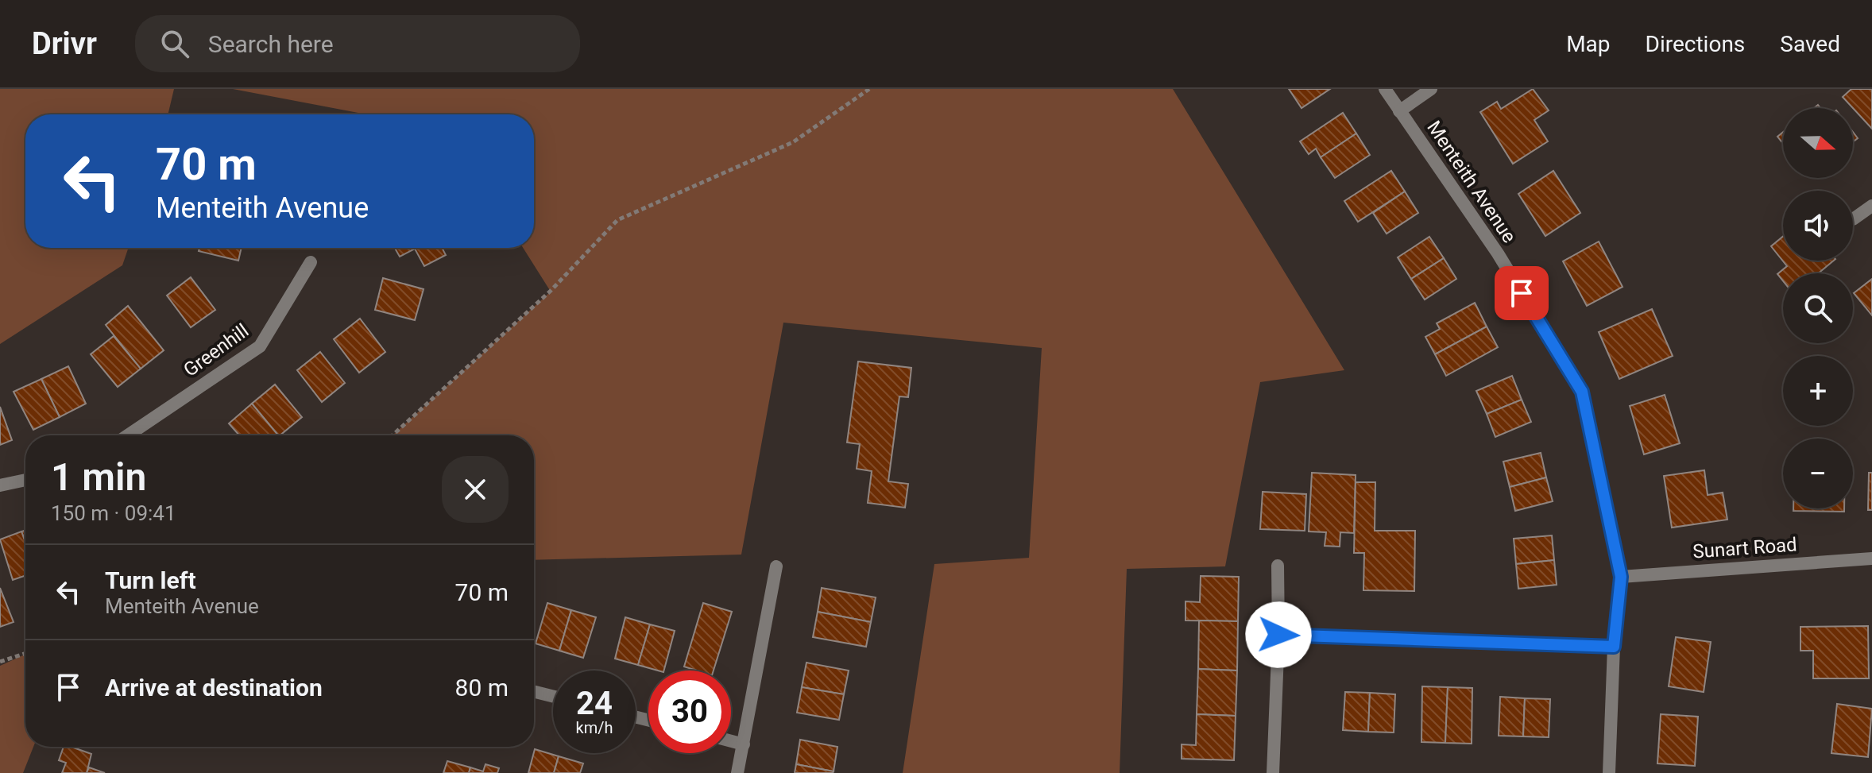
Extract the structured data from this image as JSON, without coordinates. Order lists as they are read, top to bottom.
{
  "streets": {
    "street": ["Menteith Avenue", "Greenhill", "Sunart Road"]
  },
  "crossings": [
    ["Menteith Avenue", "Sunart Road"]
  ],
  "north": "right",
  "page": {
    "header": "Drivr",
    "search": "Search here",
    "nav": ["Map", "Directions", "Saved"],
    "map_buttons": ["+", "−"],
    "turn": ["70 m", "Menteith Avenue"],
    "heading": ["1 min", "150 m · 09:41"],
    "list": [
      {
        "name": "Turn left",
        "note": "Menteith Avenue",
        "value": "70 m"
      },
      {
        "name": "Arrive at destination",
        "value": "80 m"
      }
    ],
    "speed": "24 km/h",
    "limit": "30"
  }
}
